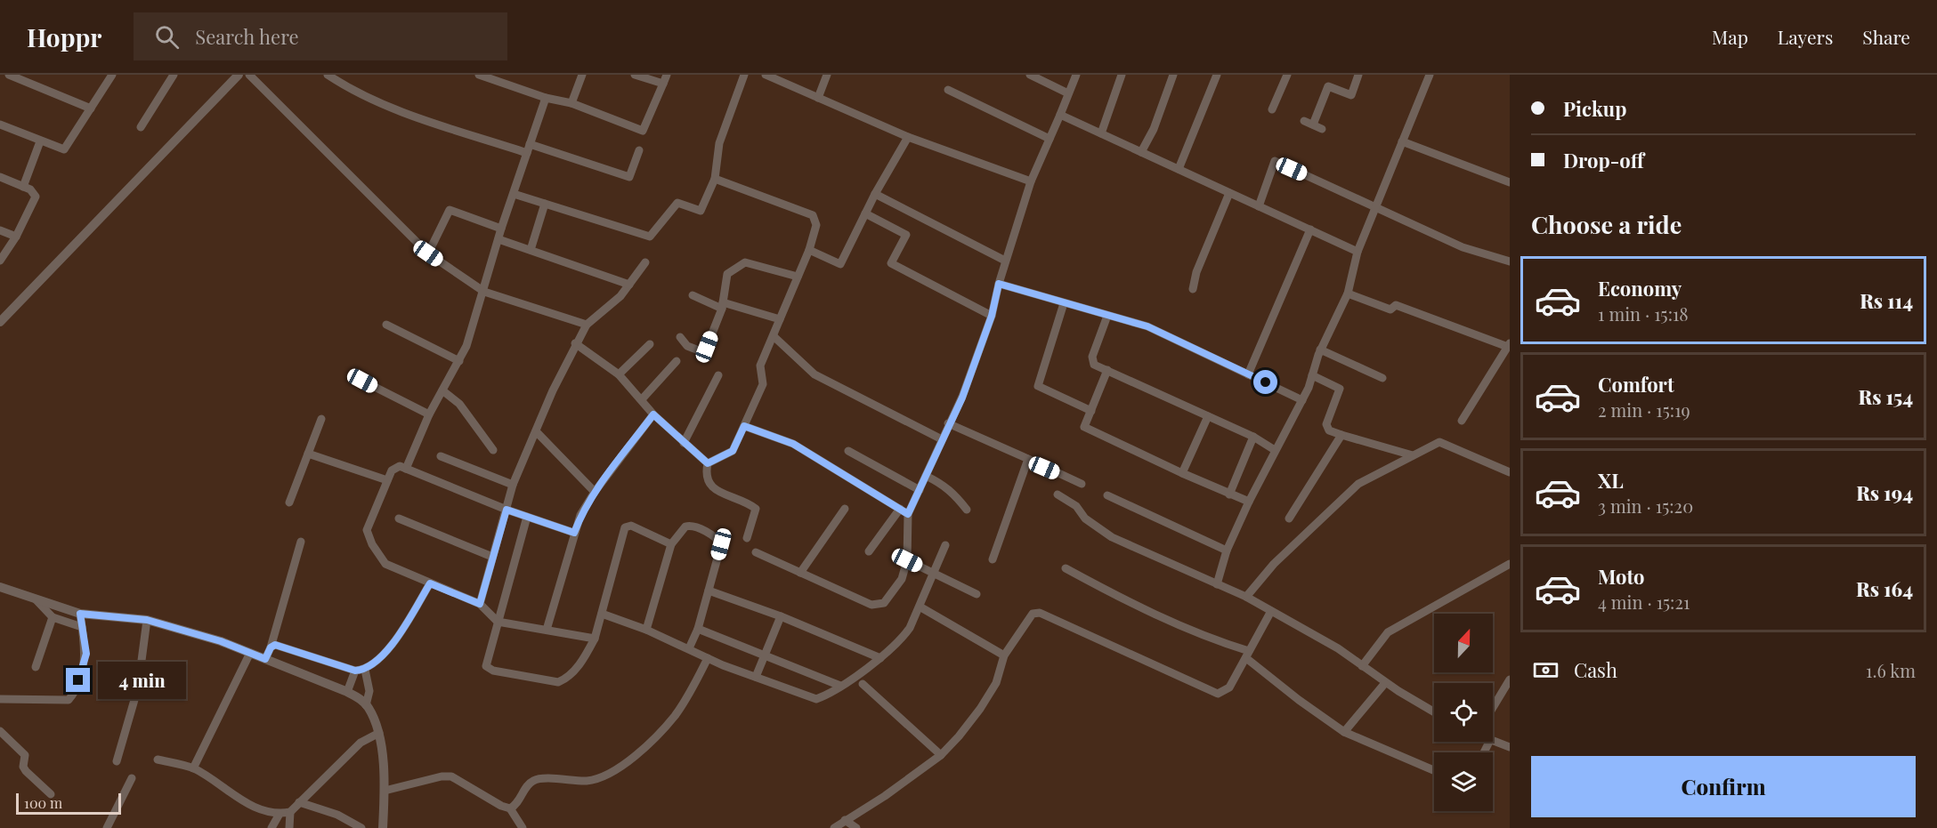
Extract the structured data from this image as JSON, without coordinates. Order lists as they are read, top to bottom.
{
  "scale_bar": "100 m",
  "north": "top",
  "page": {
    "header": "Hoppr",
    "search": "Search here",
    "nav": ["Map", "Layers", "Share"],
    "banner": ["Pickup", "Drop-off"],
    "heading": "Choose a ride",
    "list": [
      {
        "name": "Economy",
        "note": "1 min · 15:18",
        "value": "Rs 114"
      },
      {
        "name": "Comfort",
        "note": "2 min · 15:19",
        "value": "Rs 154"
      },
      {
        "name": "XL",
        "note": "3 min · 15:20",
        "value": "Rs 194"
      },
      {
        "name": "Moto",
        "note": "4 min · 15:21",
        "value": "Rs 164"
      }
    ],
    "pay": ["Cash", "1.6 km"],
    "bubble": "4 min",
    "buttons": "Confirm",
    "scale": "100 m"
  }
}
